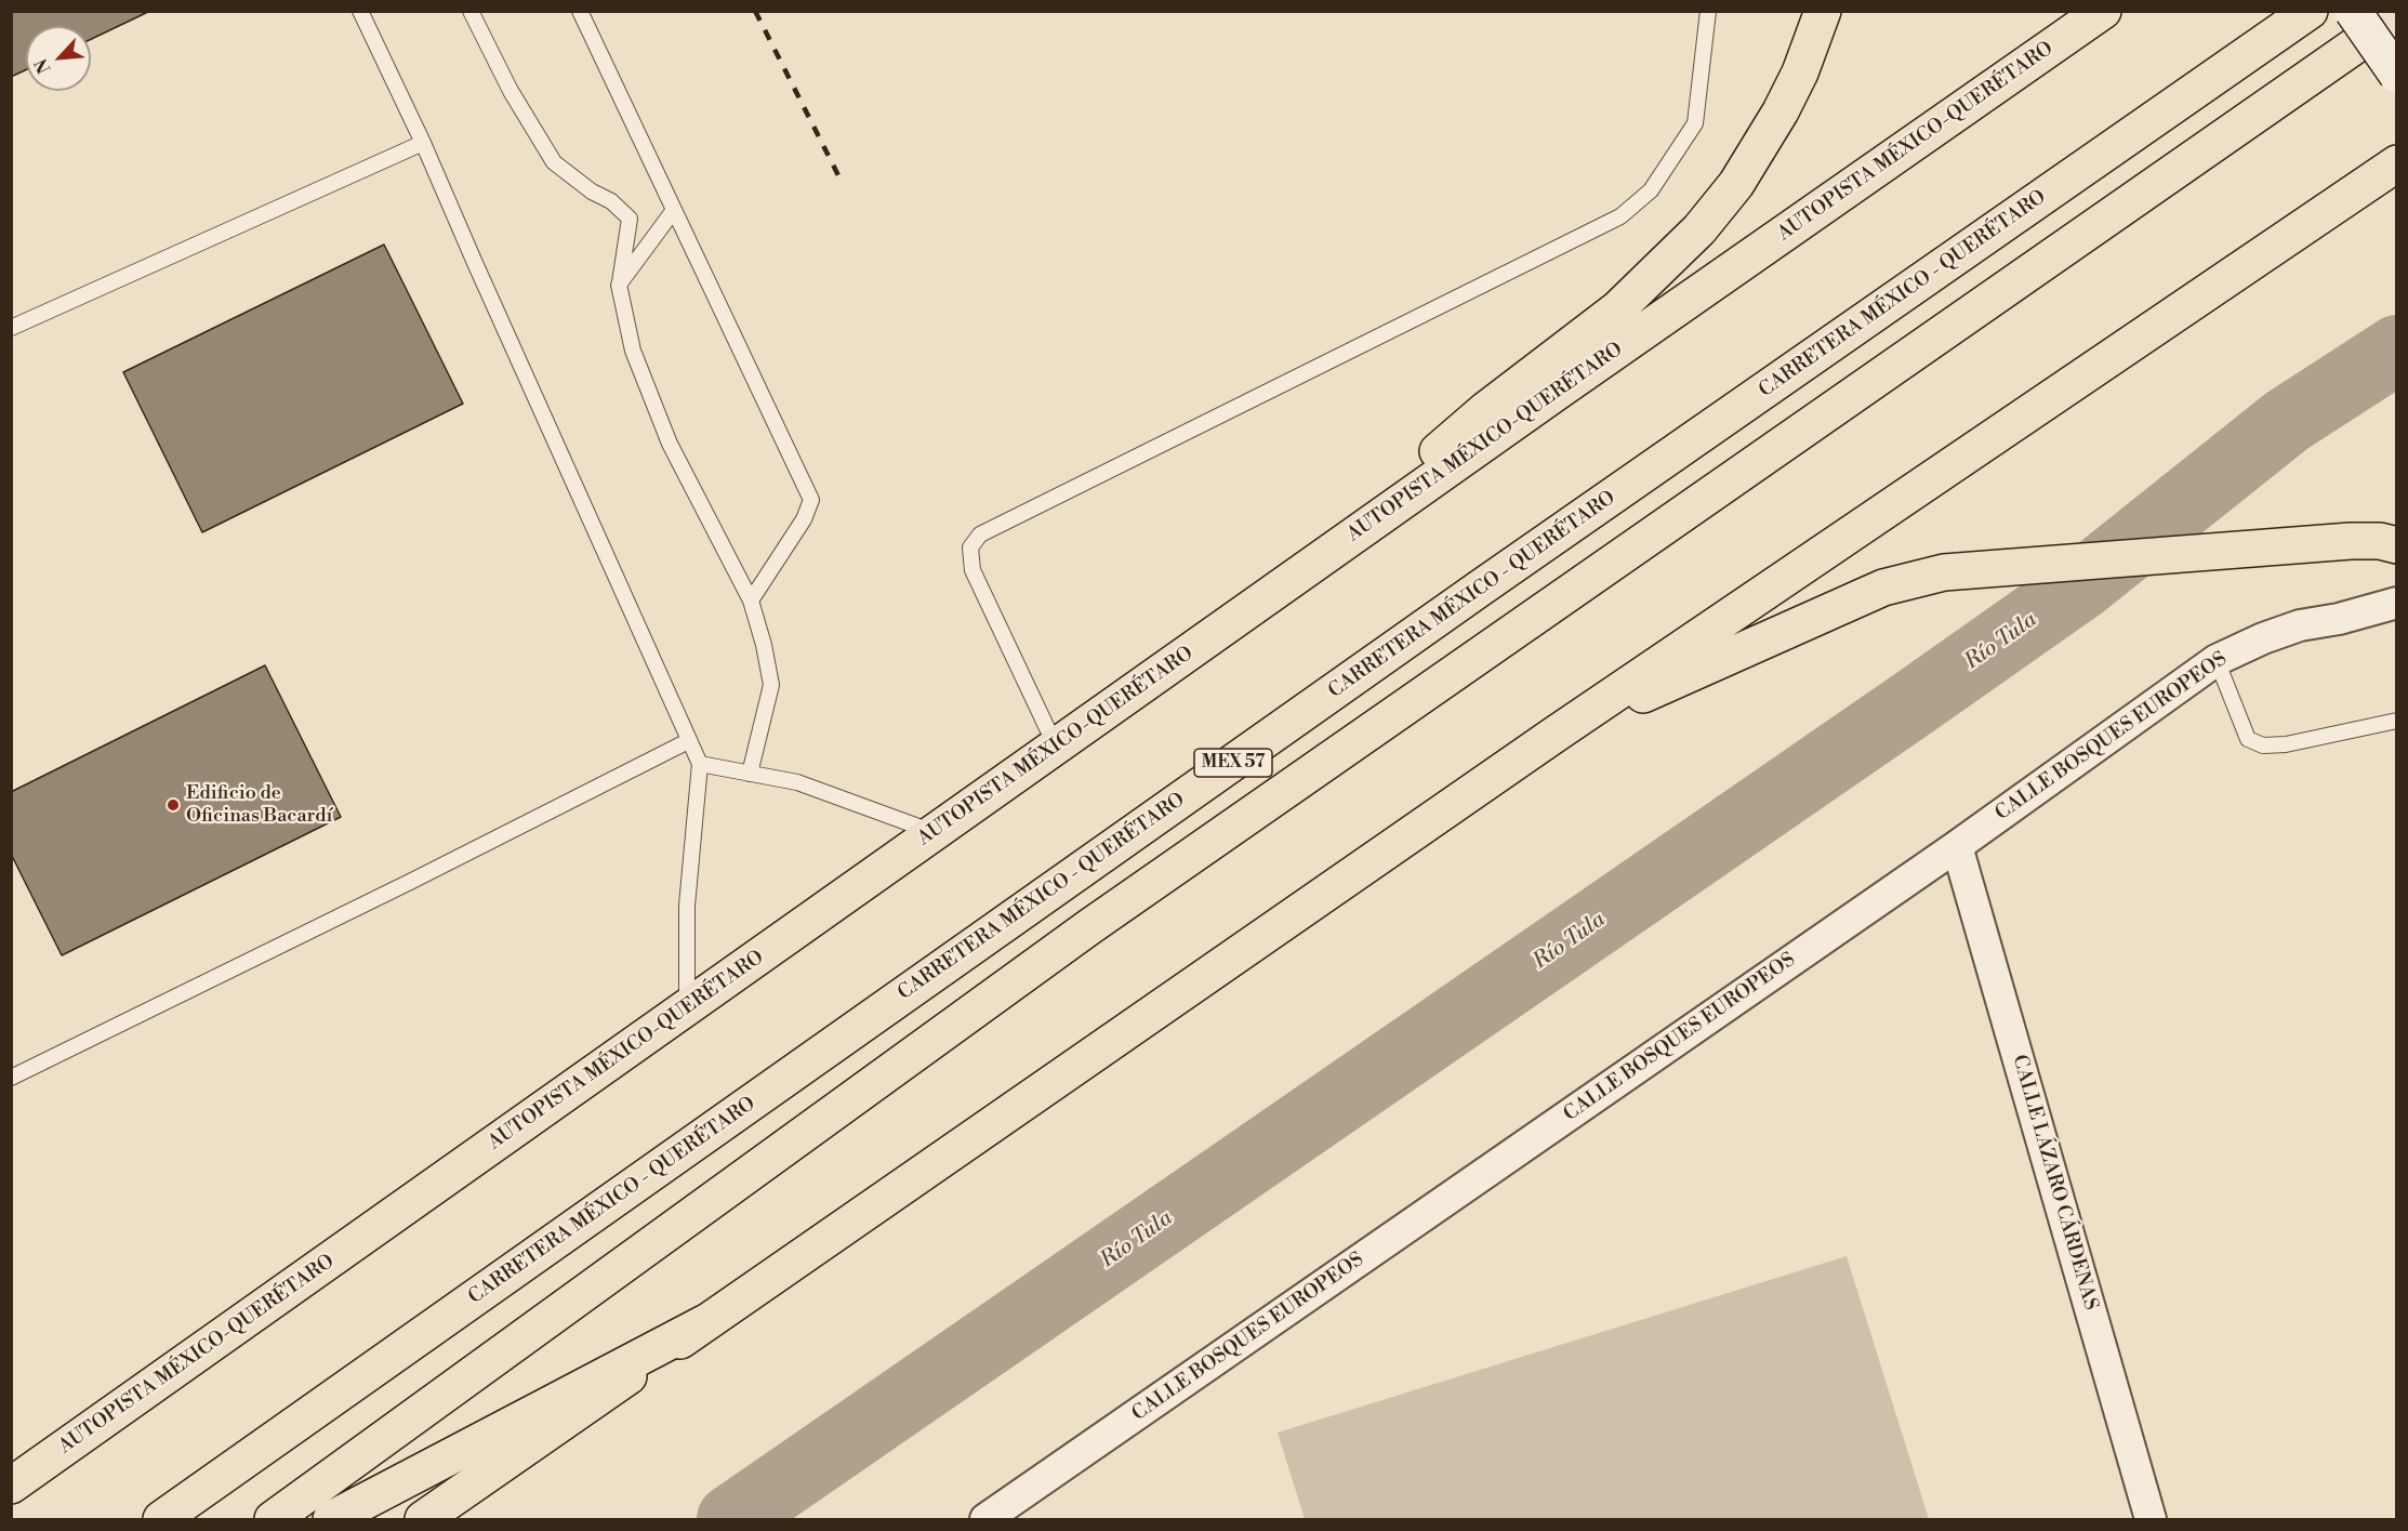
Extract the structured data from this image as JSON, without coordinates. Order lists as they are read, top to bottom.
{
  "streets": {
    "main road": ["AUTOPISTA MÉXICO-QUERÉTARO", "CARRETERA MÉXICO - QUERÉTARO", "MEX 57"],
    "street": ["CALLE BOSQUES EUROPEOS", "CALLE LÁZARO CÁRDENAS"]
  },
  "crossings": [
    ["CALLE BOSQUES EUROPEOS", "CALLE LÁZARO CÁRDENAS"]
  ],
  "water": ["Río Tula"],
  "places": ["Edificio de Oficinas Bacardí"],
  "north": "bottom left"
}
